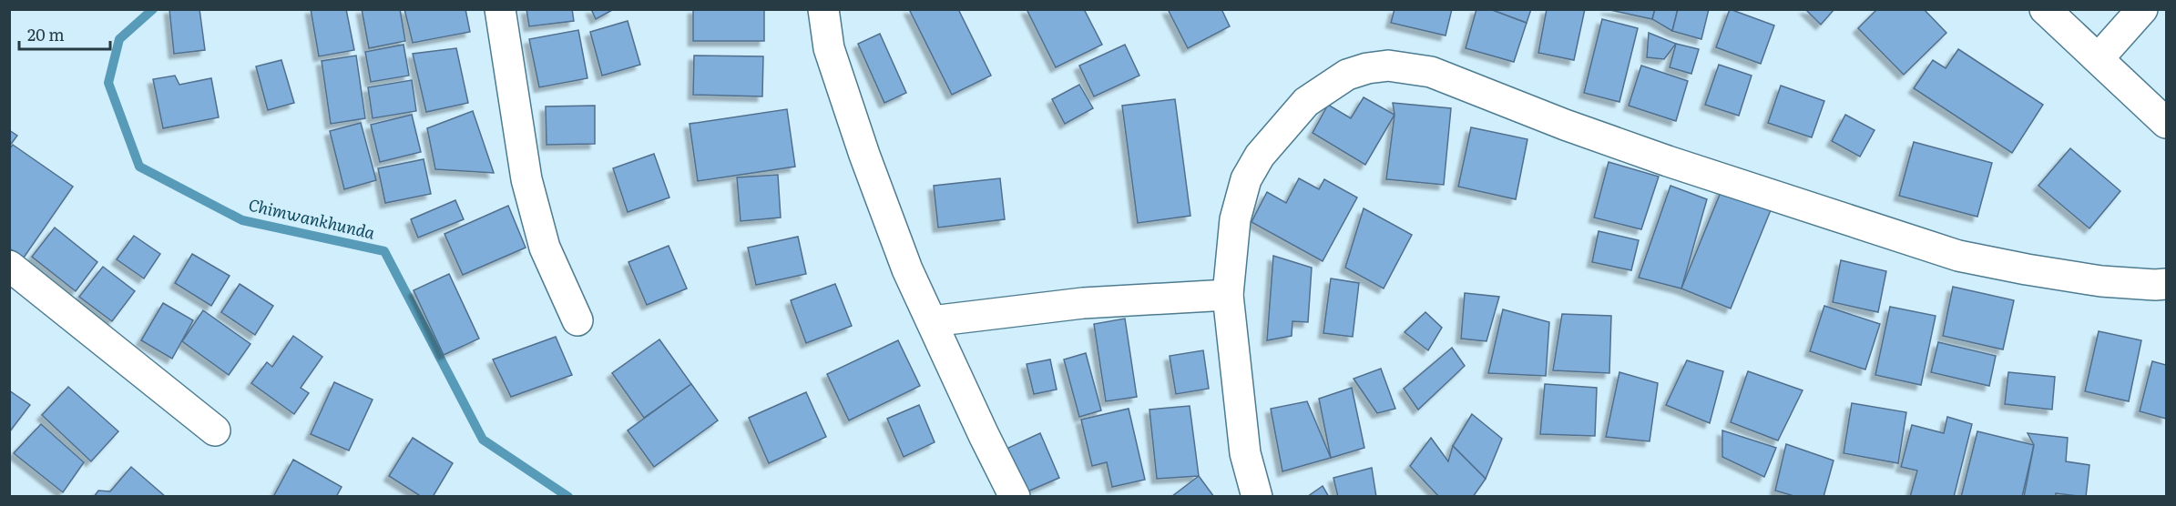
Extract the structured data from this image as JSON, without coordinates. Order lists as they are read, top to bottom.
{
  "water": ["Chimwankhunda"],
  "scale_bar": "20 m"
}
